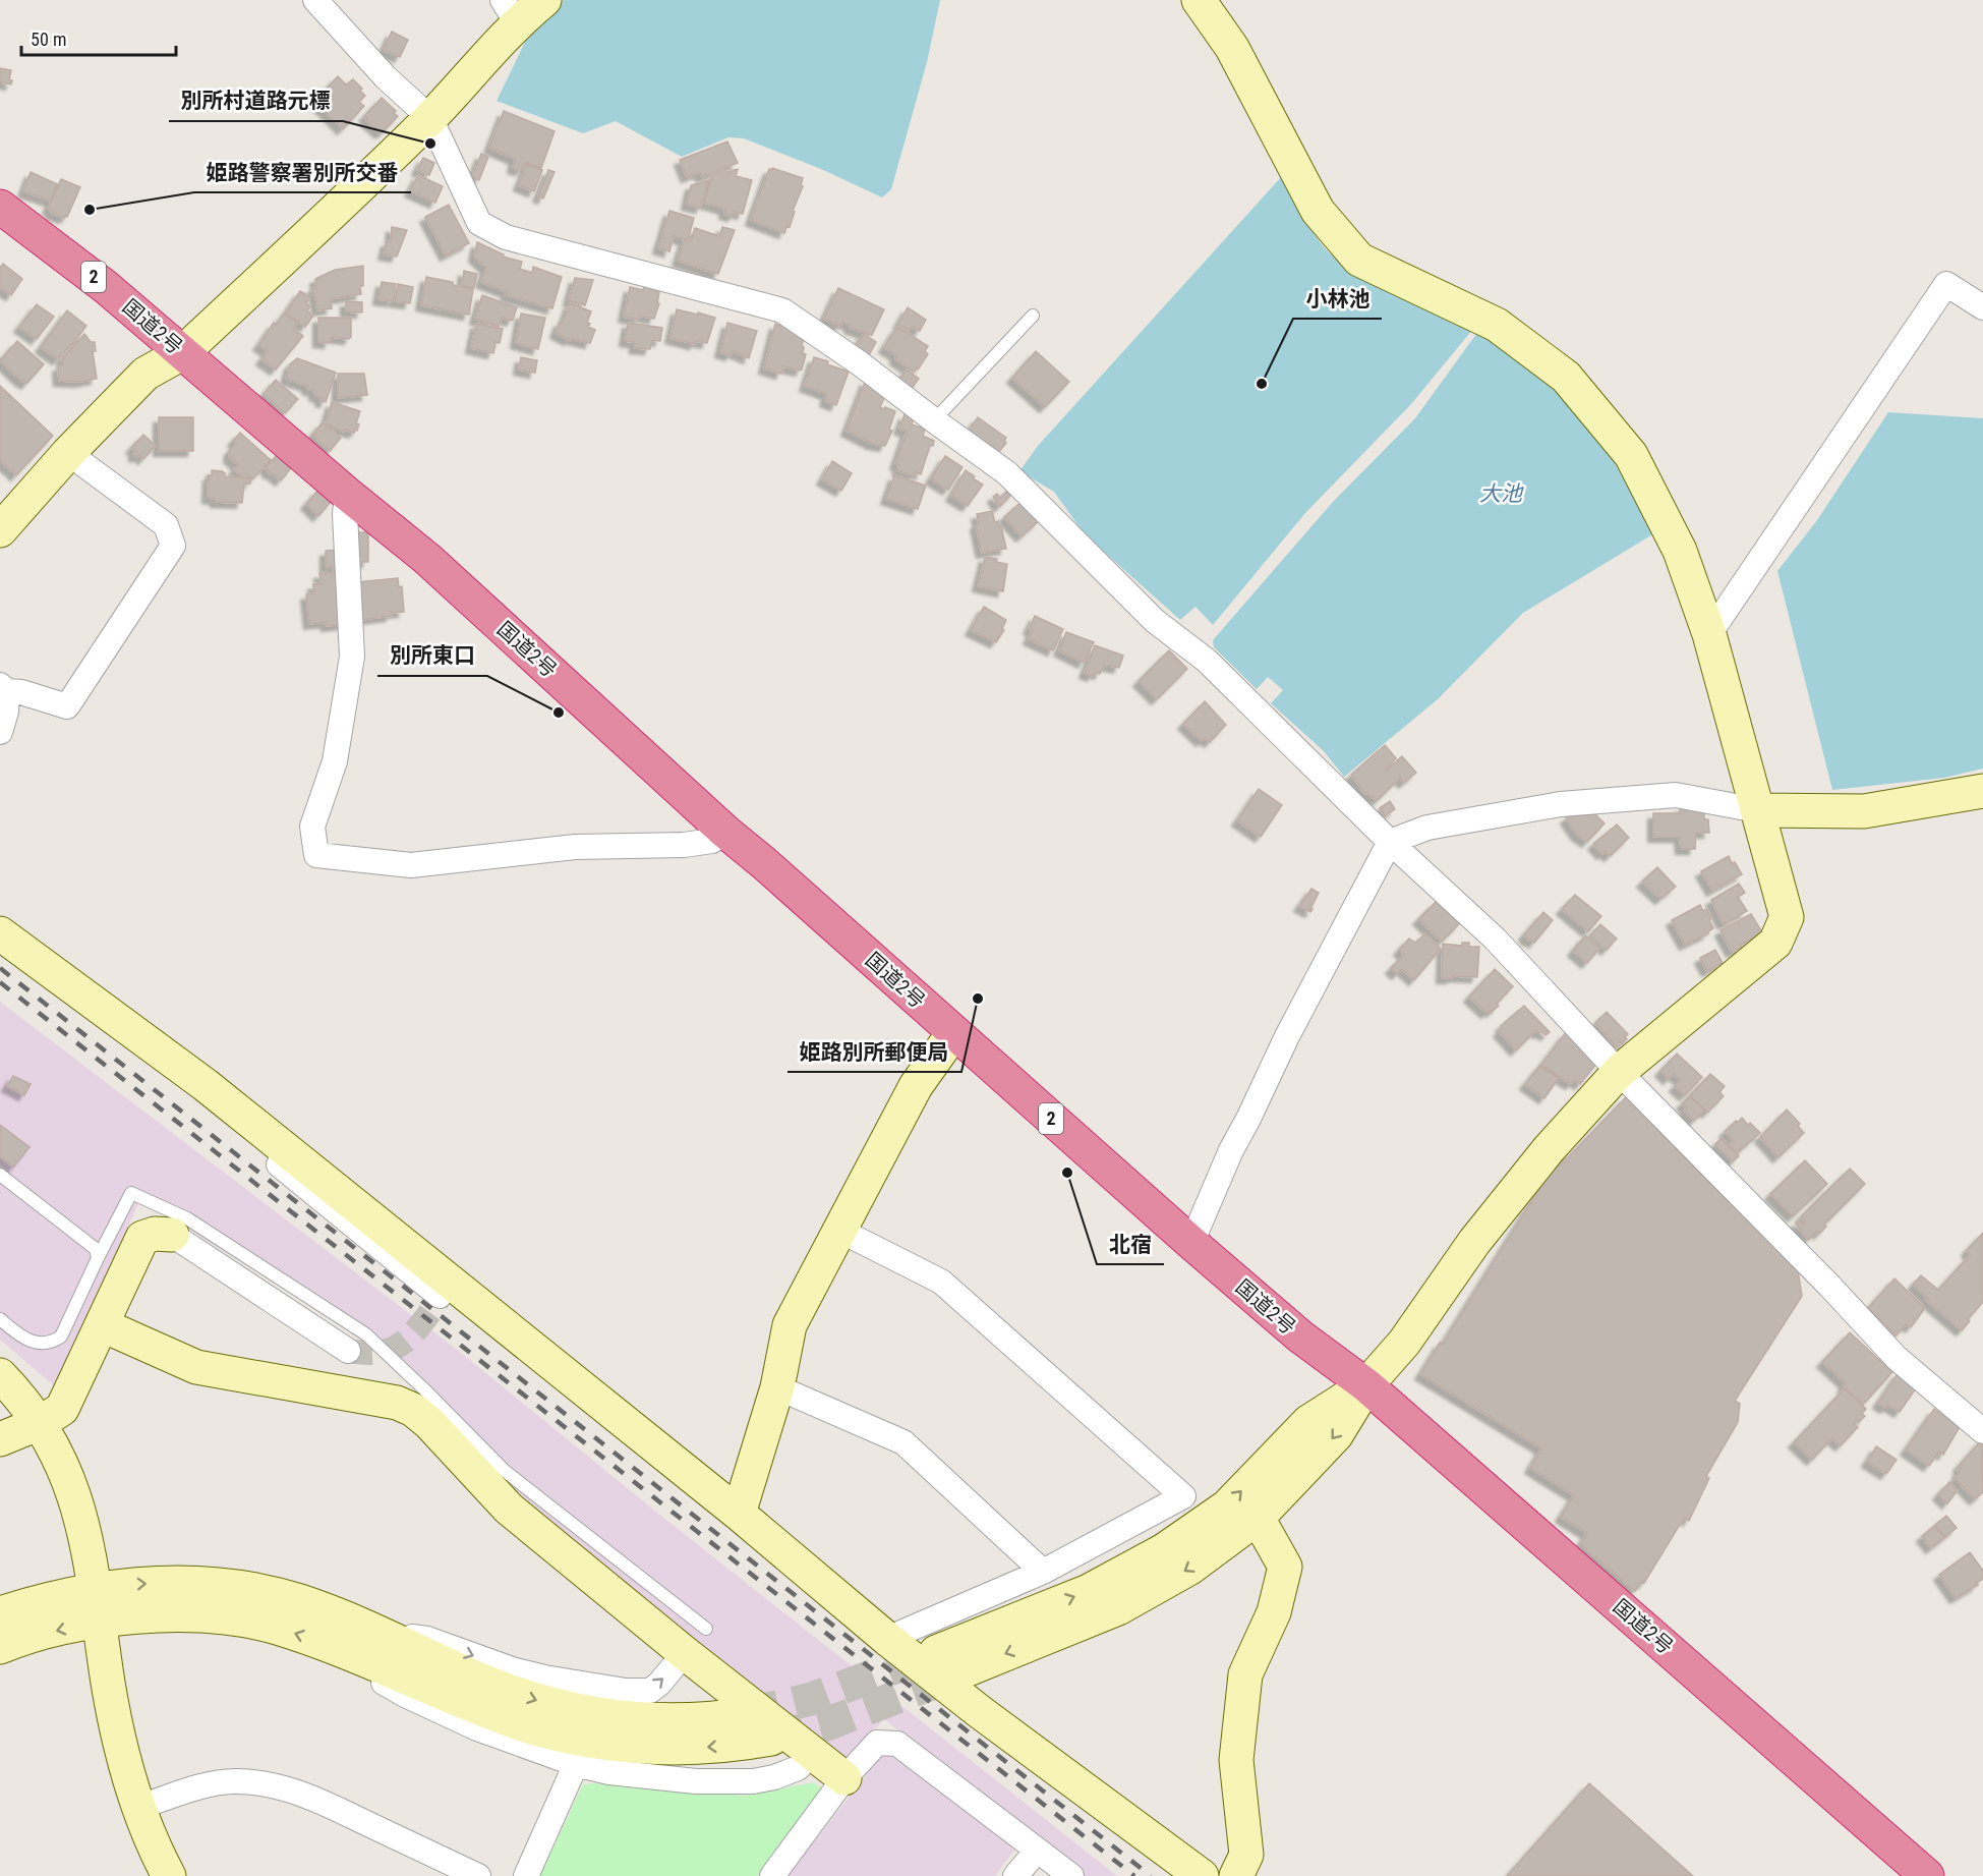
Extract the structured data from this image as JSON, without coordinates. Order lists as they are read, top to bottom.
{
  "streets": {
    "highway": ["2", "国道2号"]
  },
  "water": ["大池"],
  "places": [
    "別所村道路元標",
    "姫路警察署別所交番",
    "小林池",
    "別所東口",
    "姫路別所郵便局",
    "北宿"
  ],
  "scale_bar": "50 m"
}
